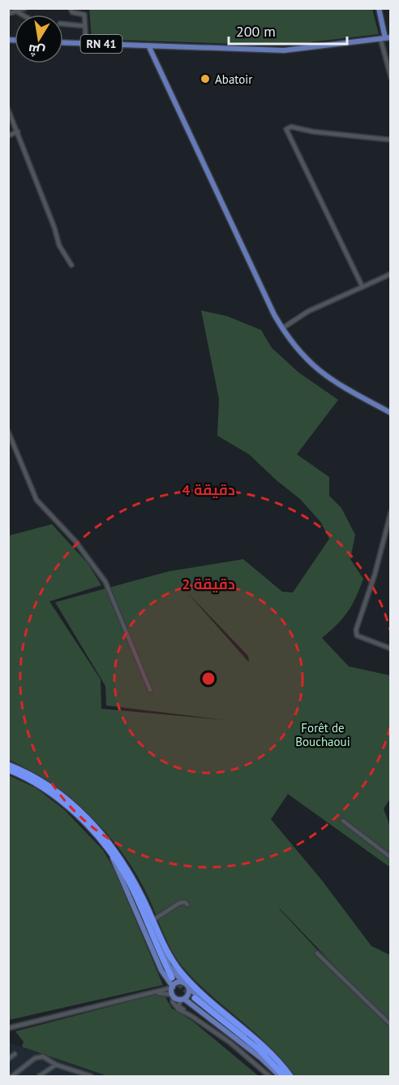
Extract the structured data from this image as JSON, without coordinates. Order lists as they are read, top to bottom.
{
  "streets": {
    "main road": ["RN 41"]
  },
  "parks": ["Forêt de Bouchaoui"],
  "places": ["Abatoir"],
  "scale_bar": "200 m",
  "north": "bottom",
  "rings": ["4 دقيقة", "2 دقيقة"]
}
